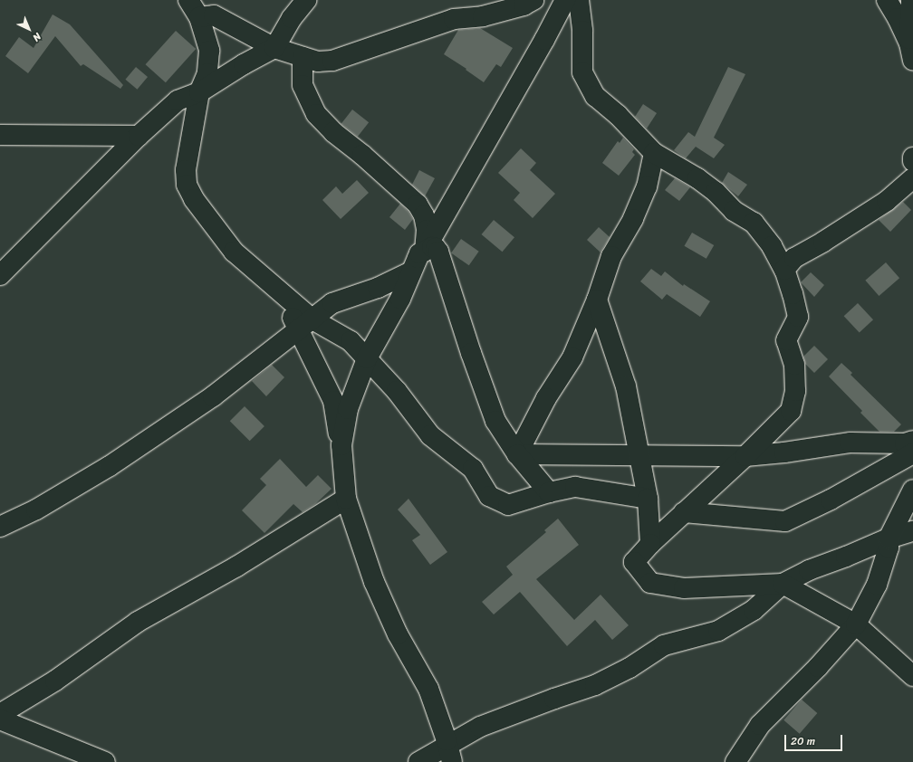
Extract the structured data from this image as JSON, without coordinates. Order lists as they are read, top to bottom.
{
  "scale_bar": "20 m",
  "north": "bottom right"
}
